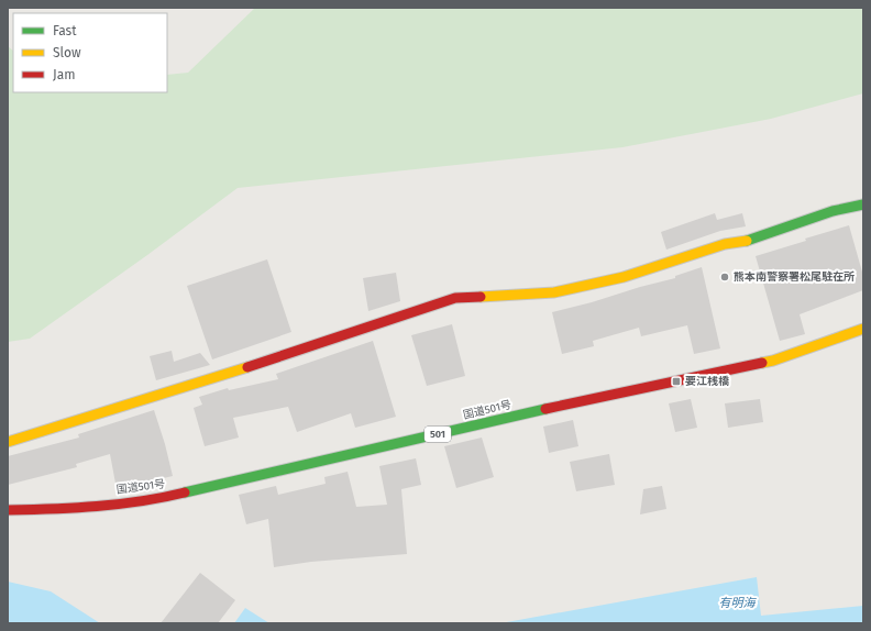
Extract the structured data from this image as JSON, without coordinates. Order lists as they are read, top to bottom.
{
  "streets": {
    "main road": ["国道501号", "501"]
  },
  "water": ["有明海"],
  "places": {
    "other": ["熊本南警察署松尾駐在所"],
    "transit": ["要江桟橋"]
  },
  "legend": ["Fast", "Slow", "Jam"]
}
